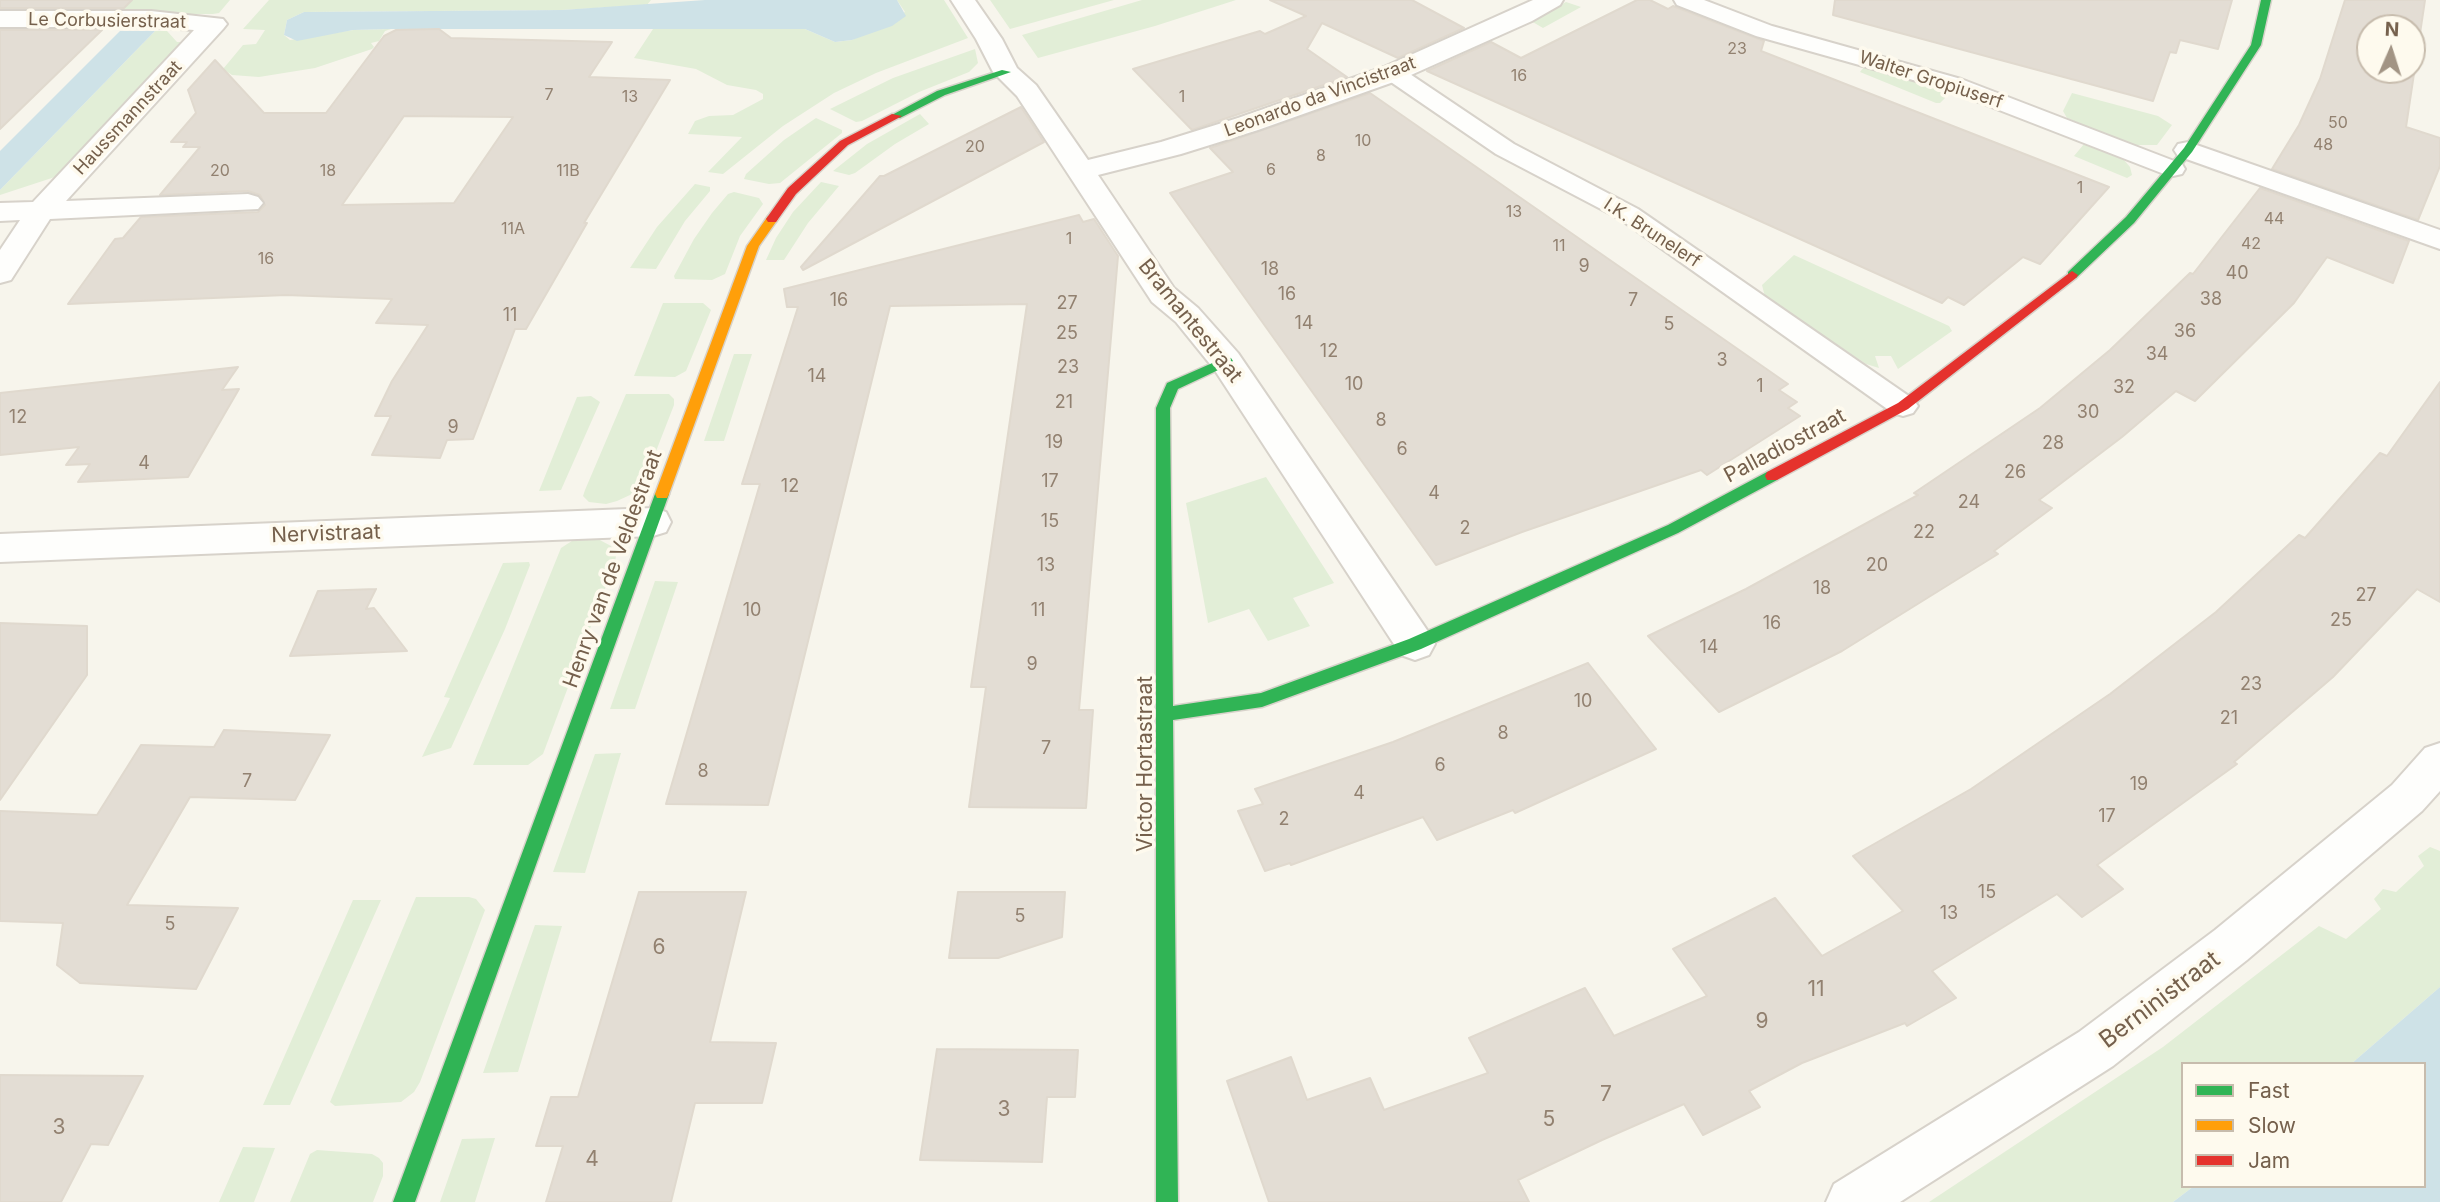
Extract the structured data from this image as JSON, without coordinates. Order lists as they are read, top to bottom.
{
  "streets": {
    "street": [
      "Le Corbusierstraat",
      "Walter Gropiuserf",
      "Leonardo da Vincistraat",
      "Haussmannstraat",
      "Bramantestraat",
      "Palladiostraat",
      "Nervistraat",
      "Henry van de Veldestraat",
      "Victor Hortastraat",
      "Berninistraat"
    ],
    "lane": ["I.K. Brunelerf"]
  },
  "crossings": [
    ["Le Corbusierstraat", "Haussmannstraat"],
    ["Walter Gropiuserf", "Palladiostraat"],
    ["Leonardo da Vincistraat", "I.K. Brunelerf"],
    ["Leonardo da Vincistraat", "Bramantestraat"],
    ["I.K. Brunelerf", "Palladiostraat"],
    ["Bramantestraat", "Palladiostraat"],
    ["Bramantestraat", "Henry van de Veldestraat"],
    ["Bramantestraat", "Victor Hortastraat"],
    ["Palladiostraat", "Victor Hortastraat"],
    ["Nervistraat", "Henry van de Veldestraat"]
  ],
  "house_numbers": [
    "23",
    "16",
    "7",
    "13",
    "1",
    "50",
    "10",
    "48",
    "20",
    "8",
    "6",
    "20",
    "18",
    "11B",
    "1",
    "13",
    "44",
    "11A",
    "1",
    "42",
    "11",
    "16",
    "9",
    "18",
    "40",
    "16",
    "38",
    "16",
    "7",
    "27",
    "11",
    "14",
    "5",
    "36",
    "25",
    "12",
    "34",
    "3",
    "23",
    "14",
    "10",
    "1",
    "32",
    "21",
    "30",
    "12",
    "8",
    "9",
    "19",
    "28",
    "6",
    "4",
    "26",
    "17",
    "12",
    "4",
    "24",
    "15",
    "2",
    "22",
    "13",
    "20",
    "18",
    "27",
    "10",
    "11",
    "25",
    "16",
    "14",
    "9",
    "23",
    "10",
    "21",
    "8",
    "7",
    "6",
    "8",
    "7",
    "19",
    "4",
    "17",
    "2",
    "15",
    "13",
    "5",
    "5",
    "6",
    "11",
    "9",
    "7",
    "3",
    "5",
    "3",
    "4"
  ],
  "legend": ["Fast", "Slow", "Jam"],
  "north": "top"
}
